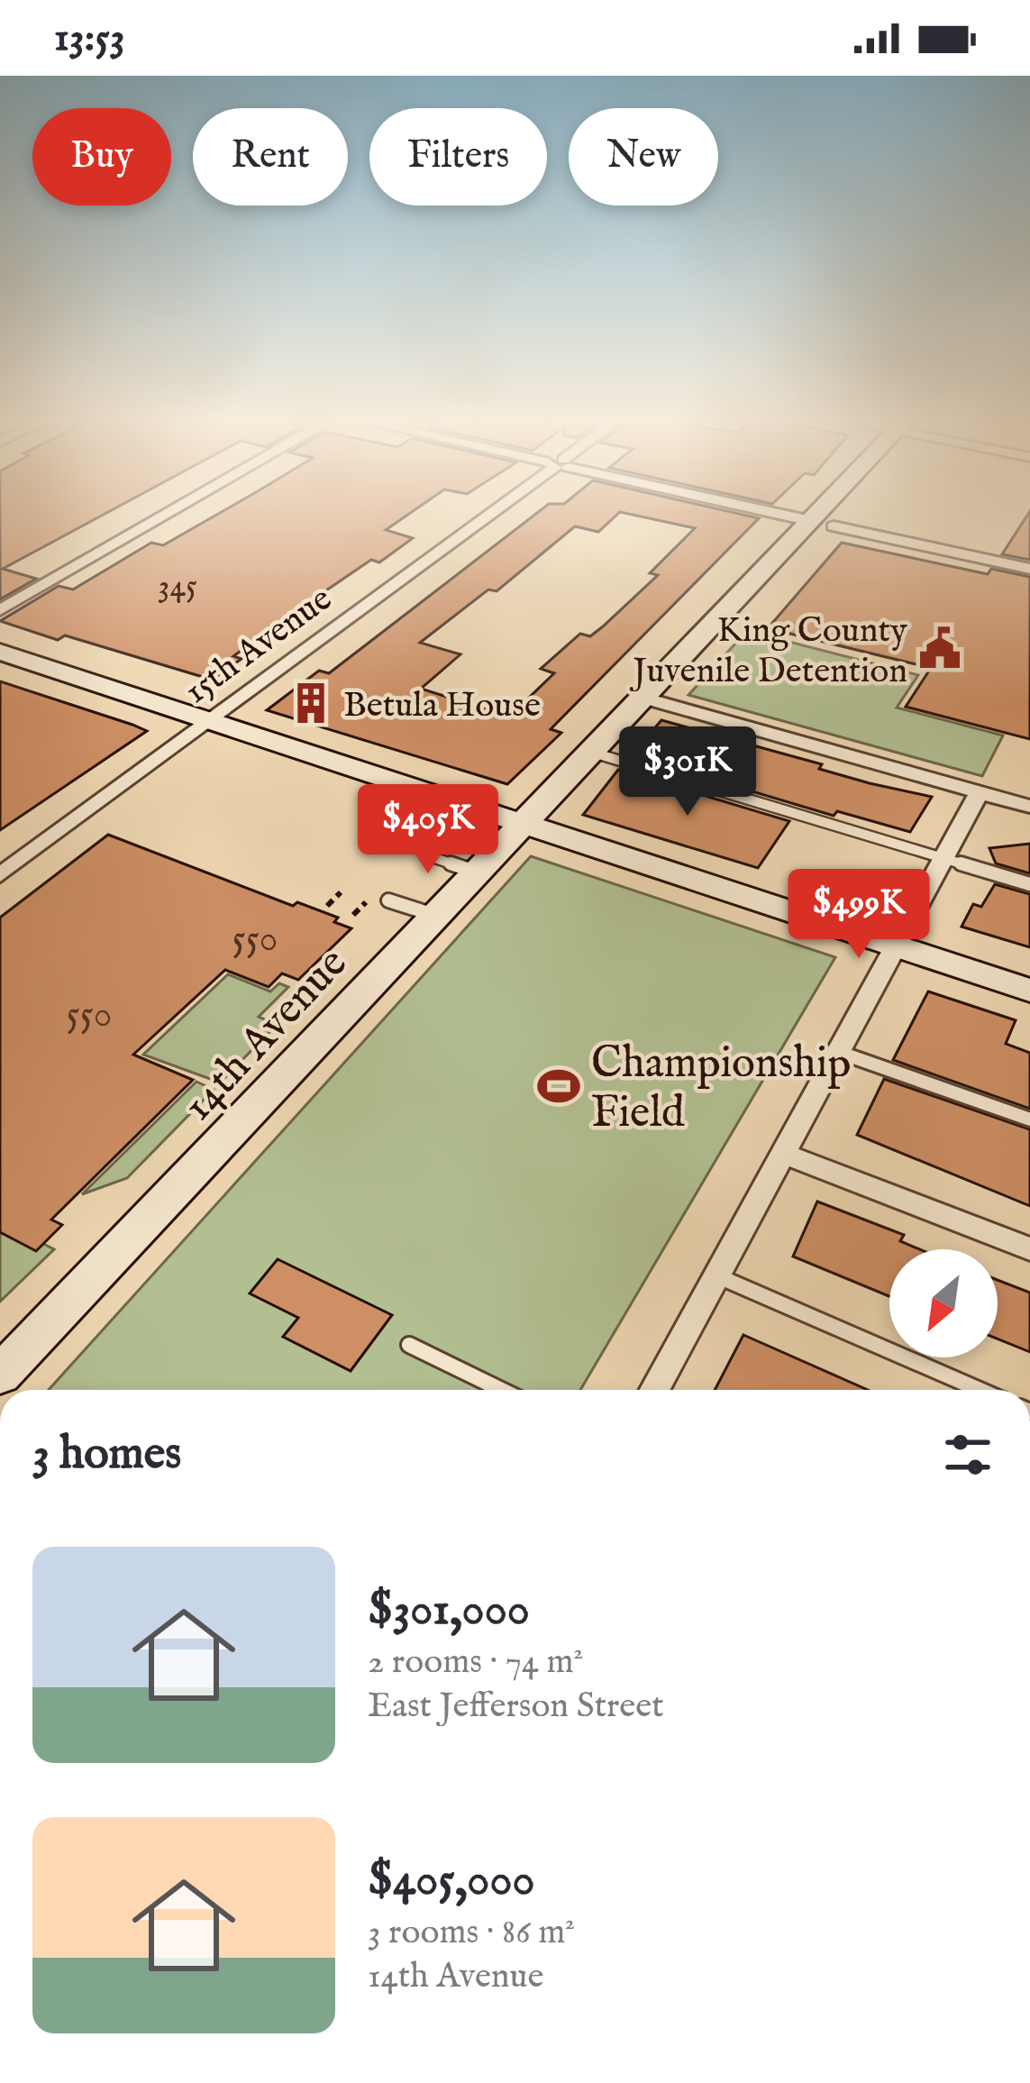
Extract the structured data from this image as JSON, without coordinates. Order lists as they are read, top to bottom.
{
  "streets": {
    "street": ["15th Avenue", "14th Avenue"]
  },
  "places": {
    "public building": ["King County Juvenile Detention"],
    "building": ["Betula House"],
    "sports": ["Championship Field"]
  },
  "house_numbers": ["345", "550", "550"],
  "north": "bottom left",
  "page": {
    "status": "13:53",
    "chip": [
      "Buy",
      "Rent",
      "Filters",
      "New"
    ],
    "price": ["$301K", "$405K", "$499K"],
    "heading": "3 homes",
    "list": [
      {
        "name": "$301,000",
        "note": "2 rooms · 74 m² · East Jefferson Street"
      },
      {
        "name": "$405,000",
        "note": "3 rooms · 86 m² · 14th Avenue"
      }
    ]
  }
}
